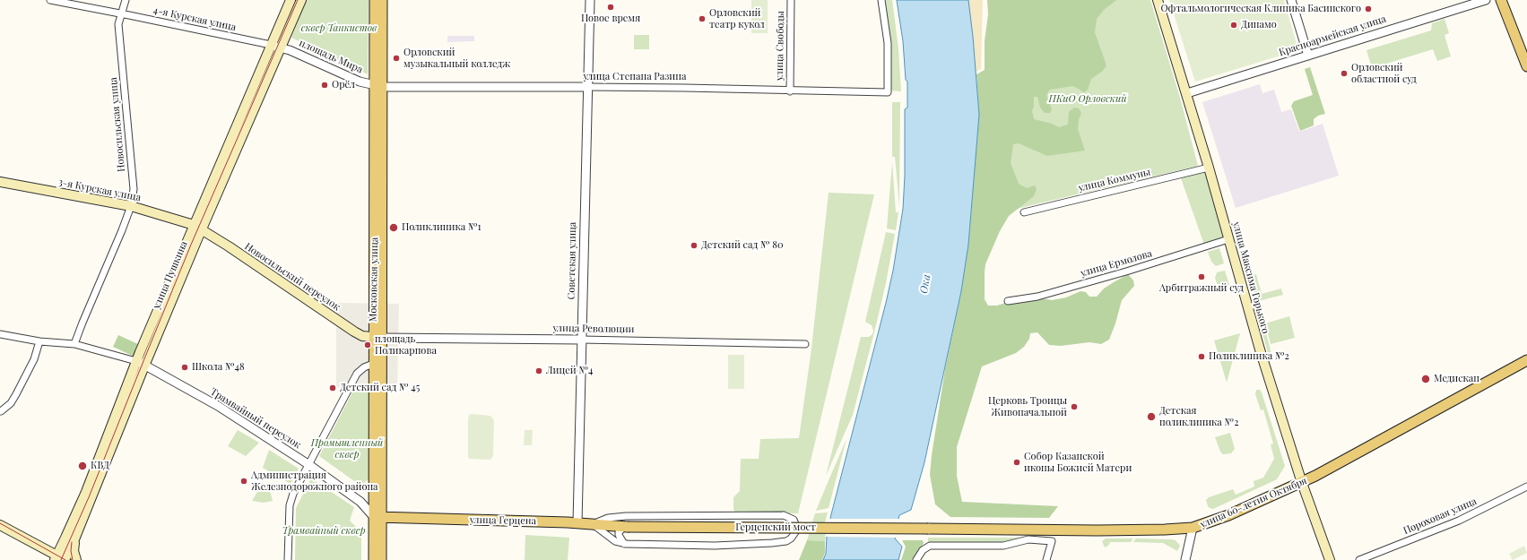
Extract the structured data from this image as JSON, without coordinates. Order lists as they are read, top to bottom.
{
  "streets": {
    "main road": [
      "3-я Курская улица",
      "улица Пушкина",
      "Новосильский переулок",
      "улица Максима Горького",
      "Московская улица",
      "улица 60-летия Октября",
      "улица Герцена",
      "Герценский мост"
    ],
    "street": [
      "4-я Курская улица",
      "Красноармейская улица",
      "улица Свободы",
      "площадь Мира",
      "улица Степана Разина",
      "Новосильская улица",
      "улица Коммуны",
      "Советская улица",
      "улица Ермолова",
      "улица Революции",
      "Трамвайный переулок",
      "Пороховая улица"
    ]
  },
  "crossings": [
    ["4-я Курская улица", "площадь Мира"],
    ["4-я Курская улица", "Новосильская улица"],
    ["4-я Курская улица", "улица Пушкина"],
    ["Красноармейская улица", "улица Максима Горького"],
    ["улица Свободы", "улица Степана Разина"],
    ["площадь Мира", "улица Степана Разина"],
    ["площадь Мира", "улица Пушкина"],
    ["площадь Мира", "Московская улица"],
    ["улица Степана Разина", "Советская улица"],
    ["улица Степана Разина", "Московская улица"],
    ["Новосильская улица", "3-я Курская улица"],
    ["улица Коммуны", "улица Максима Горького"],
    ["3-я Курская улица", "улица Пушкина"],
    ["3-я Курская улица", "Новосильский переулок"],
    ["Советская улица", "улица Революции"],
    ["Советская улица", "улица Герцена"],
    ["улица Ермолова", "улица Максима Горького"],
    ["улица Пушкина", "Новосильский переулок"],
    ["улица Пушкина", "Трамвайный переулок"],
    ["Новосильский переулок", "Московская улица"],
    ["Новосильский переулок", "улица Революции"],
    ["улица Максима Горького", "улица 60-летия Октября"],
    ["Московская улица", "улица Революции"],
    ["Московская улица", "Трамвайный переулок"],
    ["Московская улица", "улица Герцена"],
    ["Трамвайный переулок", "улица Герцена"],
    ["улица 60-летия Октября", "Герценский мост"],
    ["улица Герцена", "Герценский мост"]
  ],
  "water": ["Ока"],
  "parks": [
    "сквер Танкистов",
    "ПКиО Орловский",
    "Промышленный сквер",
    "Трамвайный сквер"
  ],
  "places": [
    "Новое время",
    "Офтальмологическая Клиника Басинского",
    "Орловский театр кукол",
    "Динамо",
    "Орловский музыкальный колледж",
    "Орловский областной суд",
    "Орёл",
    "Поликлиника №1",
    "Детский сад № 80",
    "Арбитражный суд",
    "площадь Поликарпова",
    "Поликлиника №2",
    "Школа №48",
    "Лицей №4",
    "Медискан",
    "Детский сад № 45",
    "Церковь Троицы Живоначальной",
    "Детская поликлиника №2",
    "Собор Казанской иконы Божией Матери",
    "КВД",
    "Администрация Железнодорожного района"
  ]
}
